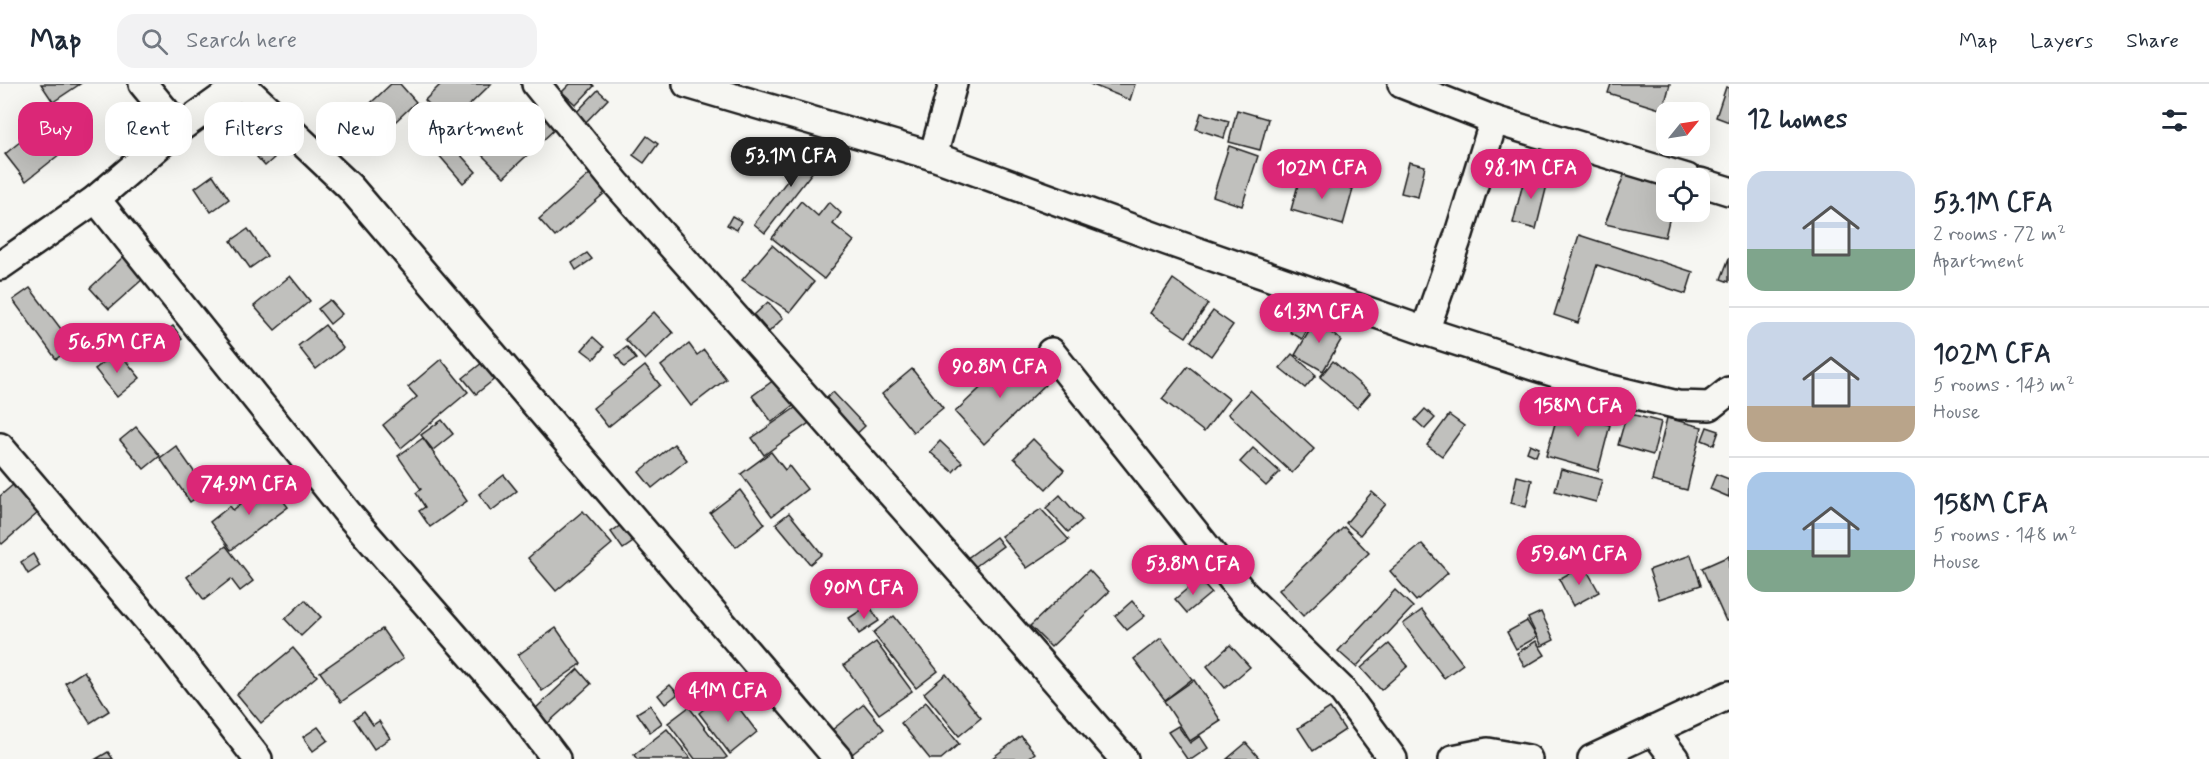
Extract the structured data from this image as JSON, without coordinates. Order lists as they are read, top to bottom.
{
  "north": "top right",
  "page": {
    "header": "Map",
    "search": "Search here",
    "nav": ["Map", "Layers", "Share"],
    "heading": "12 homes",
    "chip": [
      "Buy",
      "Rent",
      "Filters",
      "New",
      "Apartment"
    ],
    "price": [
      "53.1M CFA",
      "102M CFA",
      "98.1M CFA",
      "61.3M CFA",
      "56.5M CFA",
      "90.8M CFA",
      "158M CFA",
      "74.9M CFA",
      "59.6M CFA",
      "53.8M CFA",
      "90M CFA",
      "41M CFA"
    ],
    "list": [
      {
        "name": "53.1M CFA",
        "note": "2 rooms · 72 m² · Apartment"
      },
      {
        "name": "102M CFA",
        "note": "5 rooms · 143 m² · House"
      },
      {
        "name": "158M CFA",
        "note": "5 rooms · 148 m² · House"
      }
    ]
  }
}
